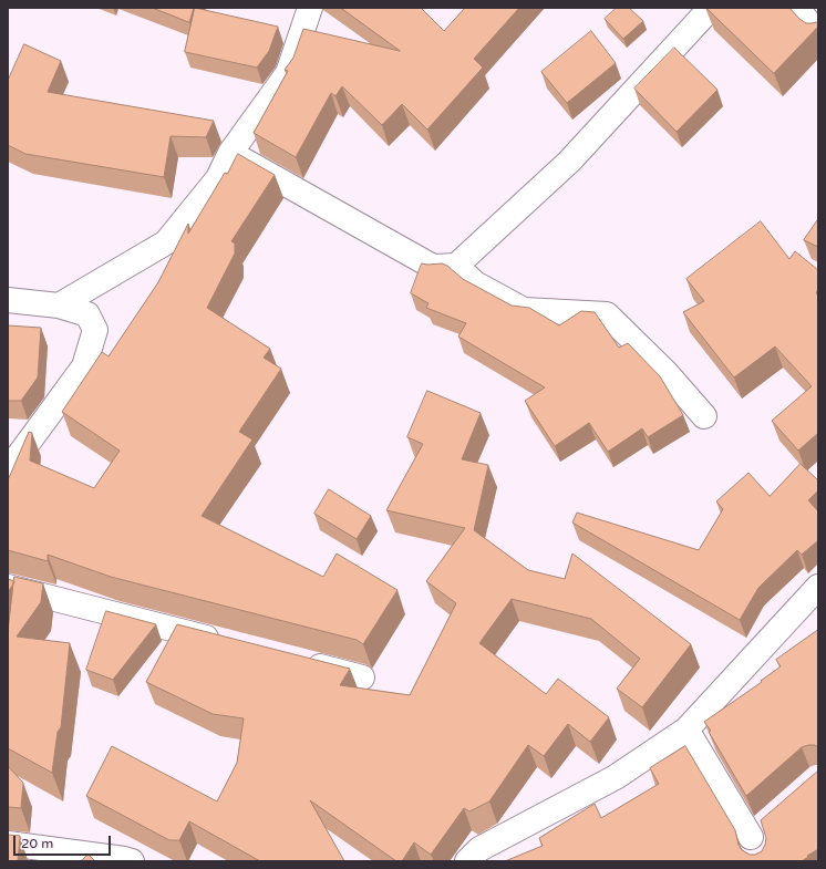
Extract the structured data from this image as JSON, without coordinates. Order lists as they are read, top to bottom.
{
  "scale_bar": "20 m"
}
